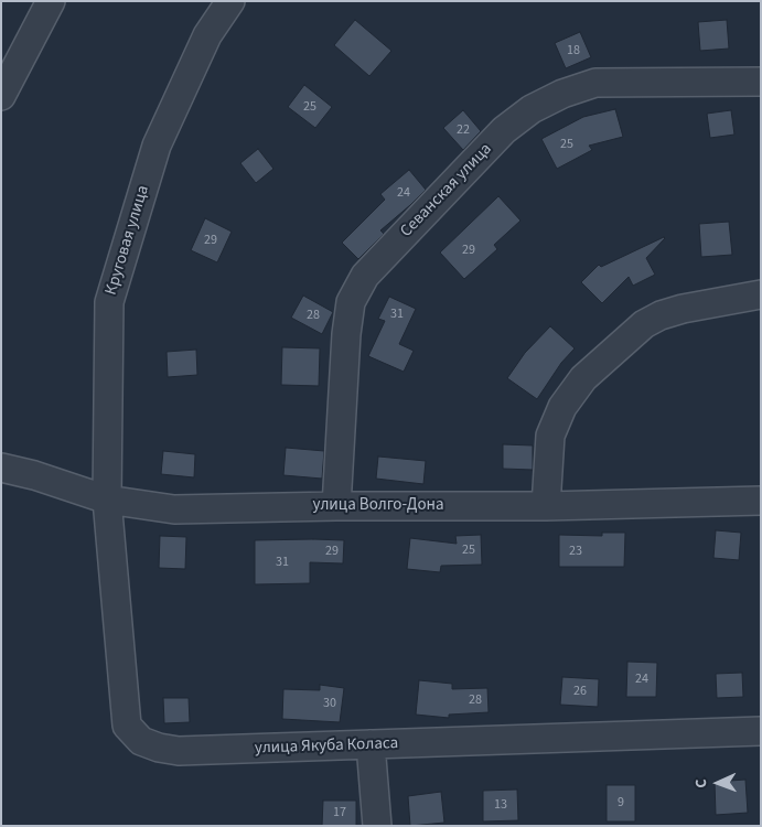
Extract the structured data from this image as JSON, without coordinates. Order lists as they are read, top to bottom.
{
  "streets": {
    "street": [
      "Севанская улица",
      "Круговая улица",
      "улица Волго-Дона",
      "улица Якуба Коласа"
    ]
  },
  "crossings": [
    ["Севанская улица", "улица Волго-Дона"],
    ["Круговая улица", "улица Волго-Дона"],
    ["Круговая улица", "улица Якуба Коласа"],
    ["улица Волго-Дона", "улица Якуба Коласа"]
  ],
  "house_numbers": [
    "18",
    "25",
    "22",
    "25",
    "24",
    "29",
    "29",
    "31",
    "28",
    "25",
    "29",
    "23",
    "31",
    "24",
    "26",
    "28",
    "30",
    "9",
    "13",
    "17"
  ],
  "north": "left"
}
